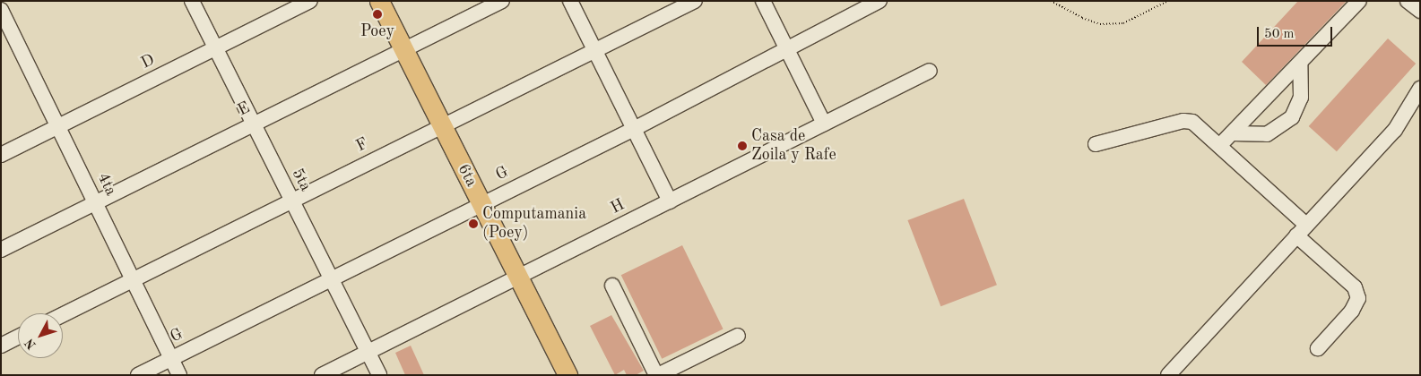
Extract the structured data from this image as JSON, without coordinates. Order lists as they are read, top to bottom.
{
  "streets": {
    "main road": ["6ta"],
    "street": [
      "D",
      "E",
      "F",
      "G",
      "5ta",
      "4ta",
      "H"
    ]
  },
  "crossings": [
    ["D", "5ta"],
    ["D", "4ta"],
    ["E", "6ta"],
    ["E", "5ta"],
    ["E", "4ta"],
    ["F", "6ta"],
    ["F", "5ta"],
    ["F", "4ta"],
    ["G", "6ta"],
    ["G", "5ta"],
    ["G", "4ta"],
    ["6ta", "H"],
    ["5ta", "H"]
  ],
  "places": ["Poey", "Casa de Zoila y Rafe", "Computamania (Poey)"],
  "scale_bar": "50 m",
  "north": "bottom left"
}
